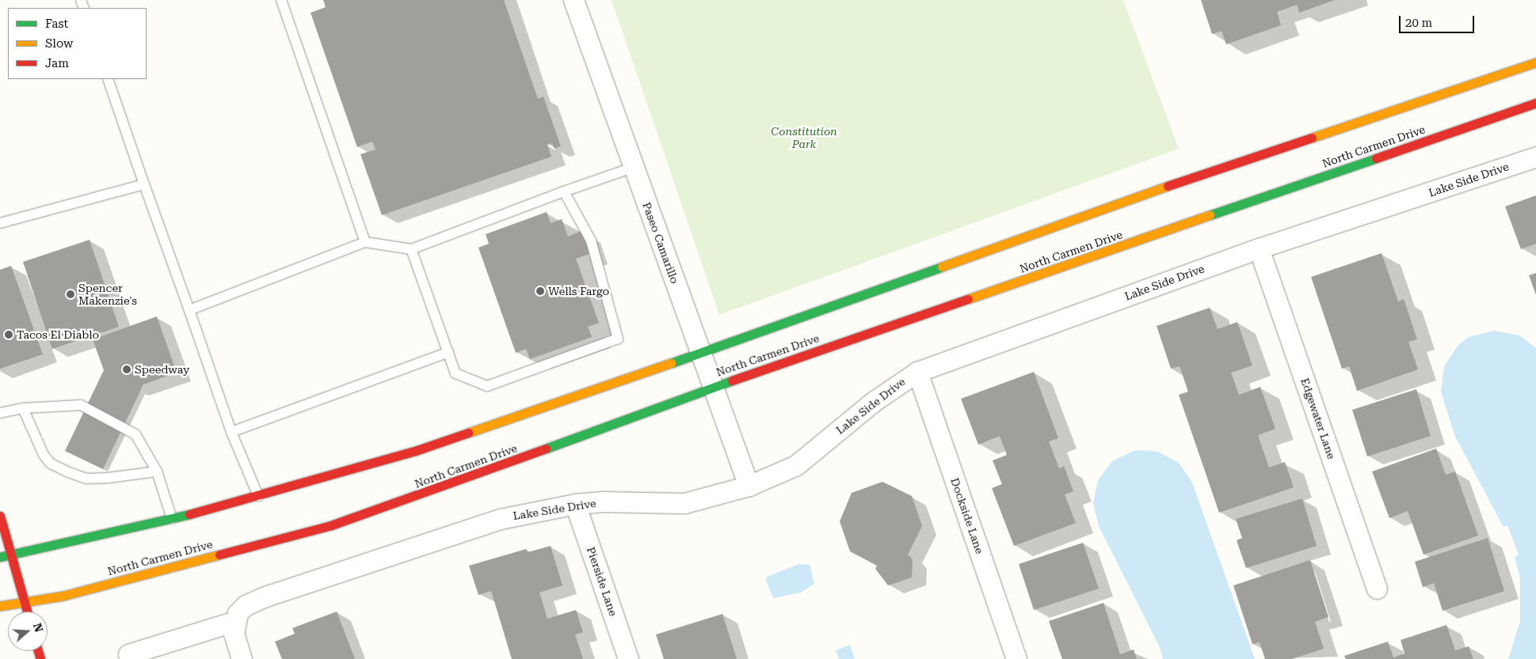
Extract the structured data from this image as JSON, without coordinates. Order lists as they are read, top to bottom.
{
  "streets": {
    "main road": ["North Carmen Drive"],
    "street": [
      "Lake Side Drive",
      "Paseo Camarillo",
      "Edgewater Lane",
      "Dockside Lane",
      "Pierside Lane"
    ]
  },
  "crossings": [
    ["North Carmen Drive", "Paseo Camarillo"],
    ["Lake Side Drive", "Paseo Camarillo"],
    ["Lake Side Drive", "Edgewater Lane"],
    ["Lake Side Drive", "Dockside Lane"],
    ["Lake Side Drive", "Pierside Lane"]
  ],
  "parks": ["Constitution Park"],
  "places": [
    "Wells Fargo",
    "Spencer Makenzie's",
    "Tacos El Diablo",
    "Speedway"
  ],
  "legend": ["Fast", "Slow", "Jam"],
  "scale_bar": "20 m",
  "north": "right"
}
